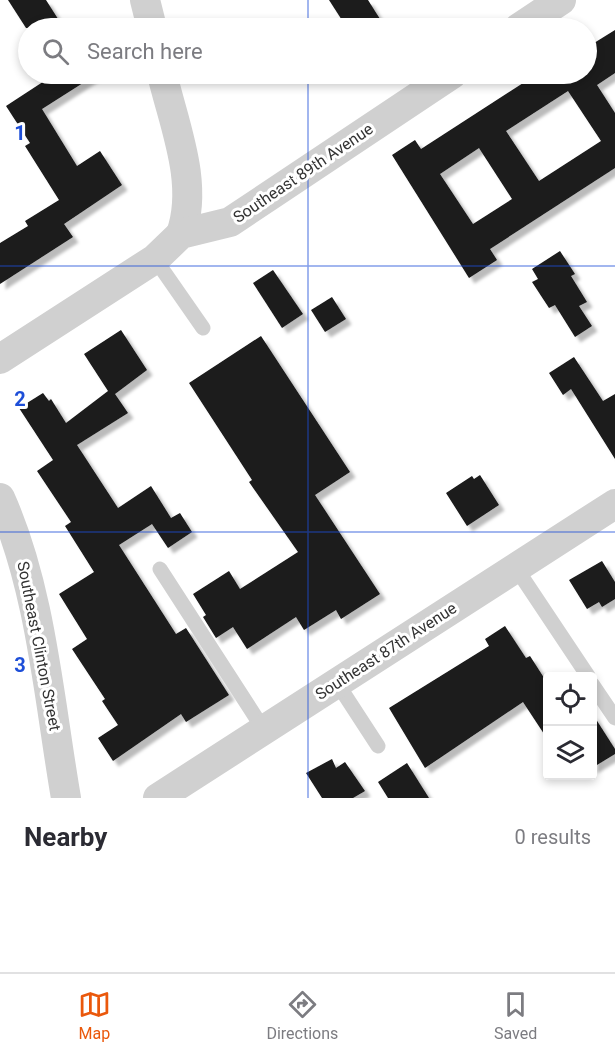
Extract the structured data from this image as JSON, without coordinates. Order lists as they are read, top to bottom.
{
  "streets": {
    "street": ["Southeast 89th Avenue", "Southeast Clinton Street", "Southeast 87th Avenue"]
  },
  "page": {
    "search": "Search here",
    "heading": ["Nearby", "0 results"],
    "nav": ["Map", "Directions", "Saved"]
  },
  "grid": {
    "rows": ["1", "2", "3"]
  }
}
